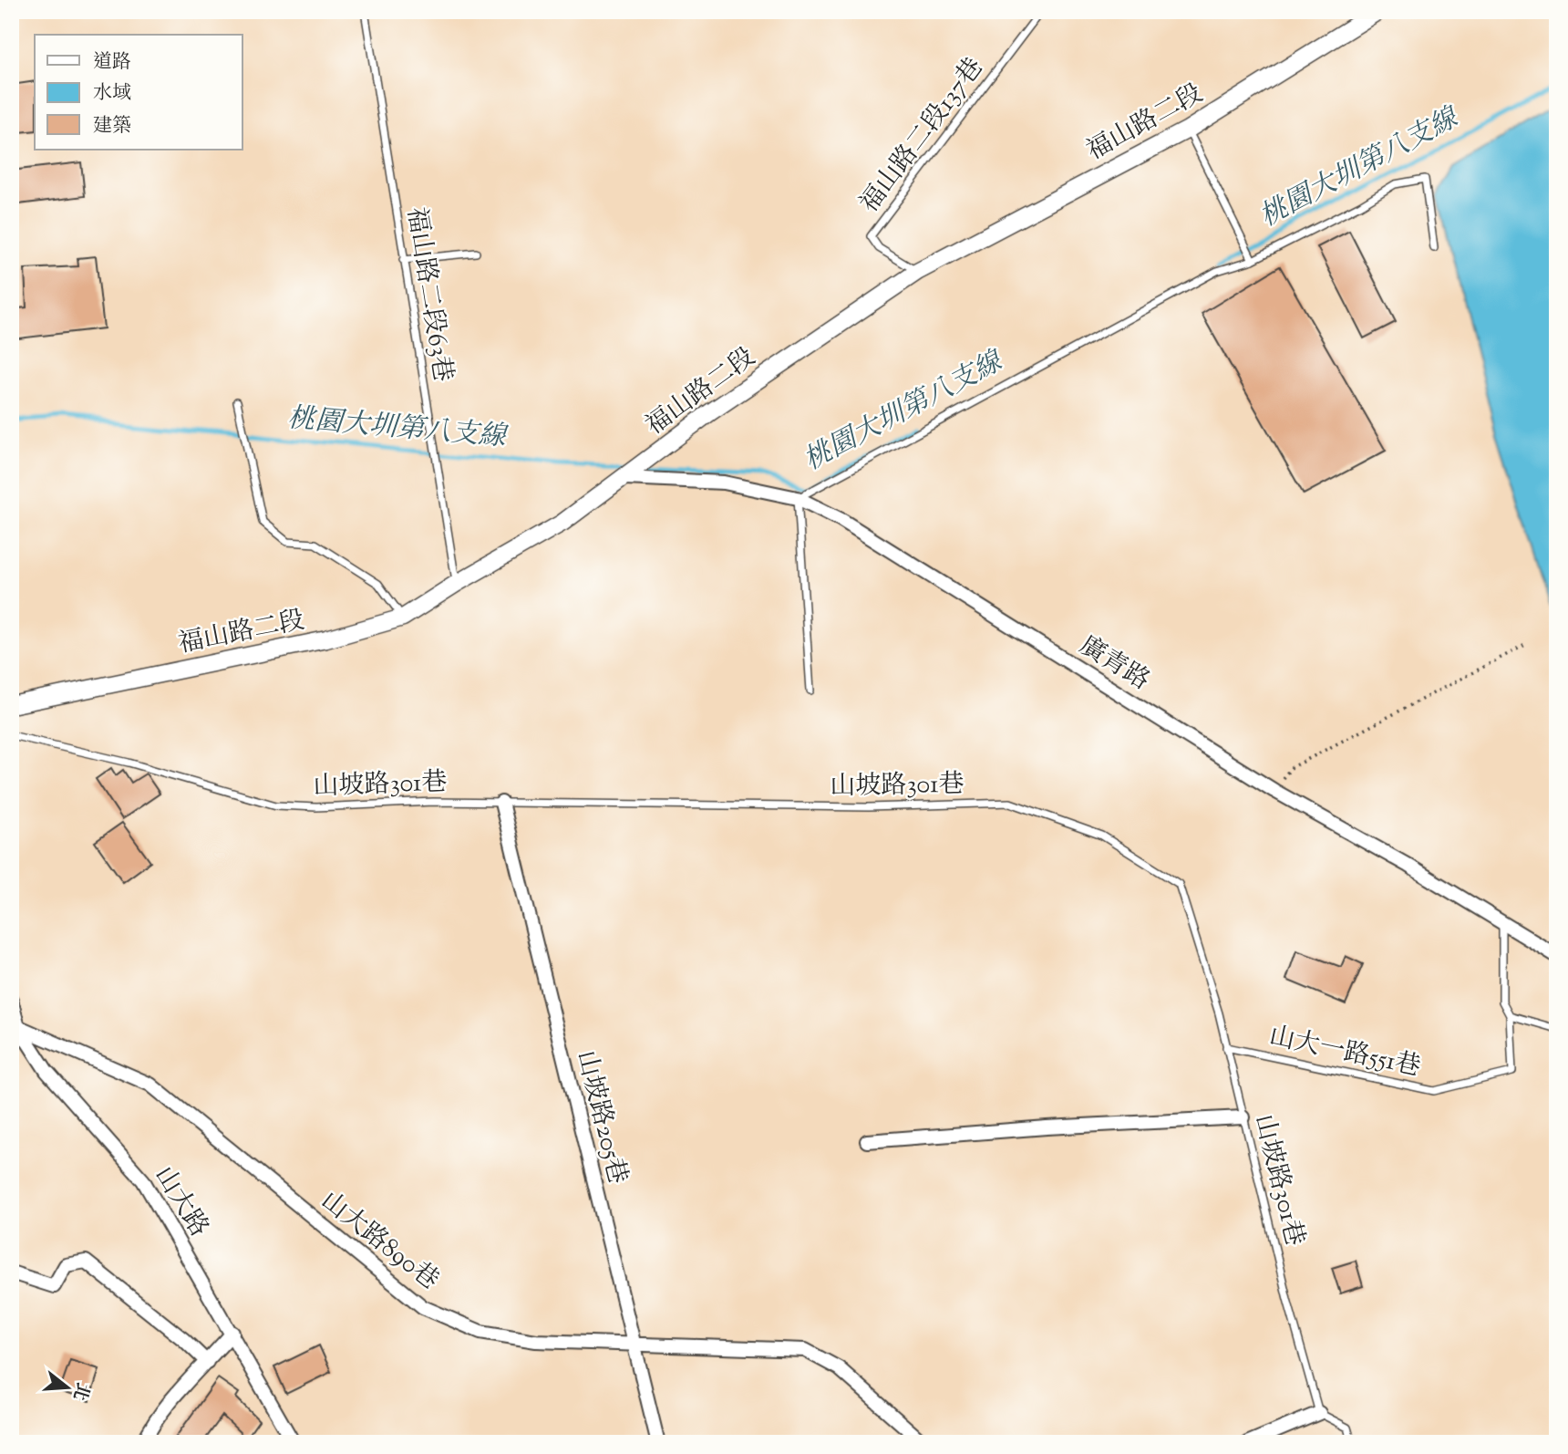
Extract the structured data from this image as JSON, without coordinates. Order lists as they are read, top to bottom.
{
  "streets": {
    "street": [
      "福山路二段",
      "廣青路",
      "山坡路205巷",
      "山大路",
      "山大路890巷"
    ],
    "lane": [
      "福山路二段137巷",
      "福山路二段63巷",
      "山坡路301巷",
      "山大一路551巷"
    ]
  },
  "crossings": [
    ["福山路二段", "福山路二段137巷"],
    ["福山路二段", "福山路二段63巷"],
    ["福山路二段", "廣青路"],
    ["廣青路", "山大一路551巷"],
    ["山坡路301巷", "山大一路551巷"],
    ["山坡路301巷", "山坡路205巷"],
    ["山坡路205巷", "山大路890巷"],
    ["山大路", "山大路890巷"]
  ],
  "water": ["桃園大圳第八支線"],
  "legend": ["道路", "水域", "建築"],
  "north": "right"
}
